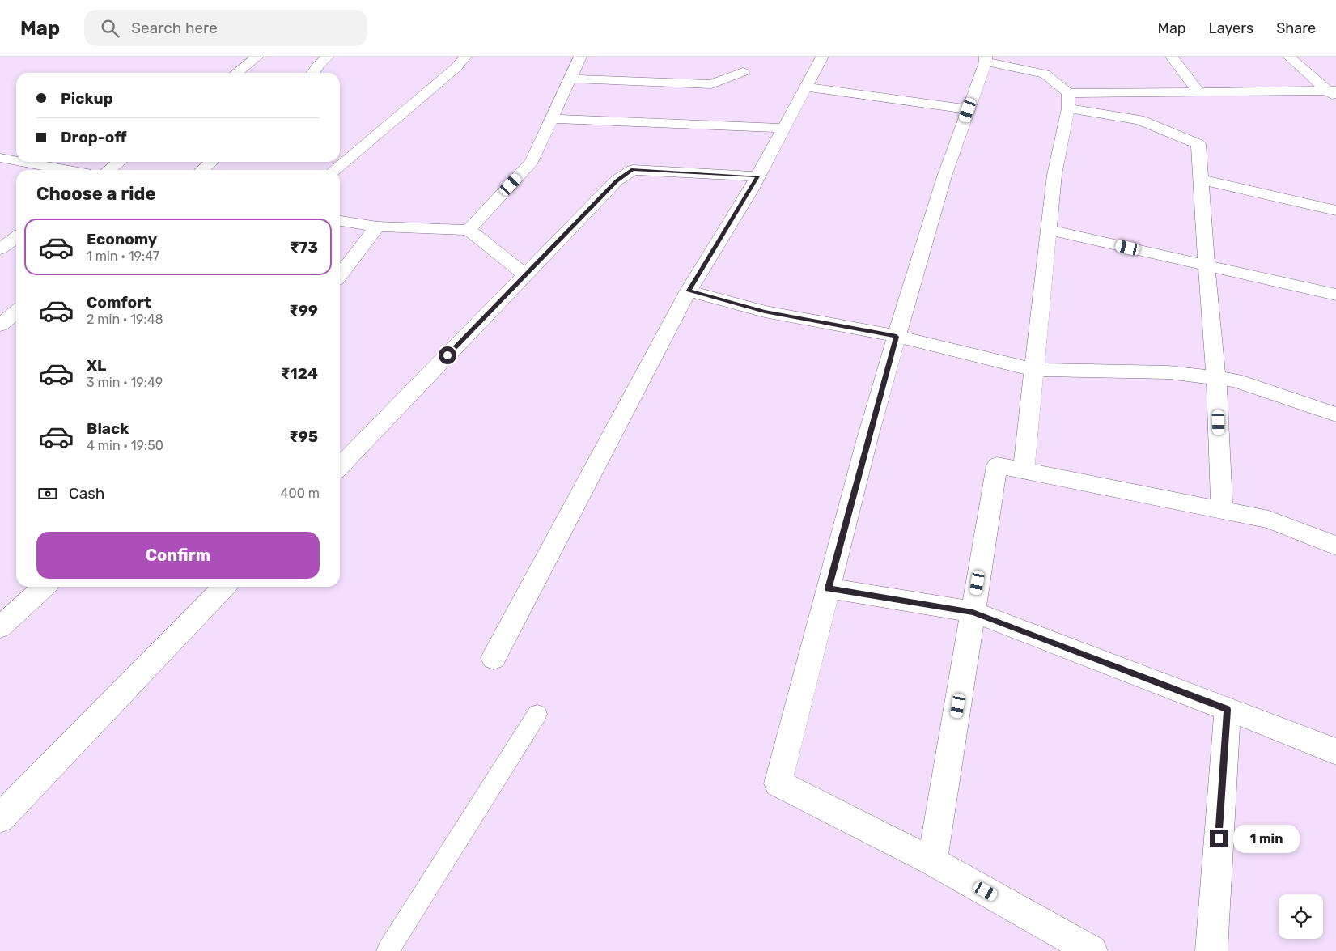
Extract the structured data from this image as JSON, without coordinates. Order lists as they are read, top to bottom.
{
  "page": {
    "header": "Map",
    "search": "Search here",
    "nav": ["Map", "Layers", "Share"],
    "banner": ["Pickup", "Drop-off"],
    "heading": "Choose a ride",
    "list": [
      {
        "name": "Economy",
        "note": "1 min · 19:47",
        "value": "₹73"
      },
      {
        "name": "Comfort",
        "note": "2 min · 19:48",
        "value": "₹99"
      },
      {
        "name": "XL",
        "note": "3 min · 19:49",
        "value": "₹124"
      },
      {
        "name": "Black",
        "note": "4 min · 19:50",
        "value": "₹95"
      }
    ],
    "pay": ["Cash", "400 m"],
    "buttons": "Confirm",
    "bubble": "1 min"
  }
}
